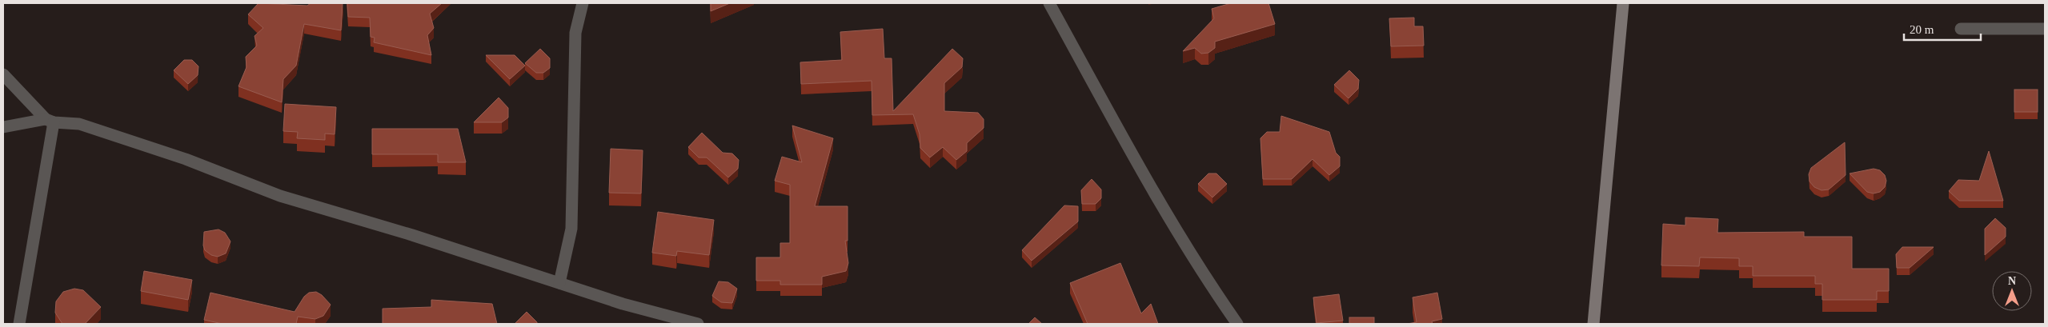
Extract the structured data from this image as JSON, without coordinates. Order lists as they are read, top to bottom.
{
  "scale_bar": "20 m",
  "north": "top"
}
